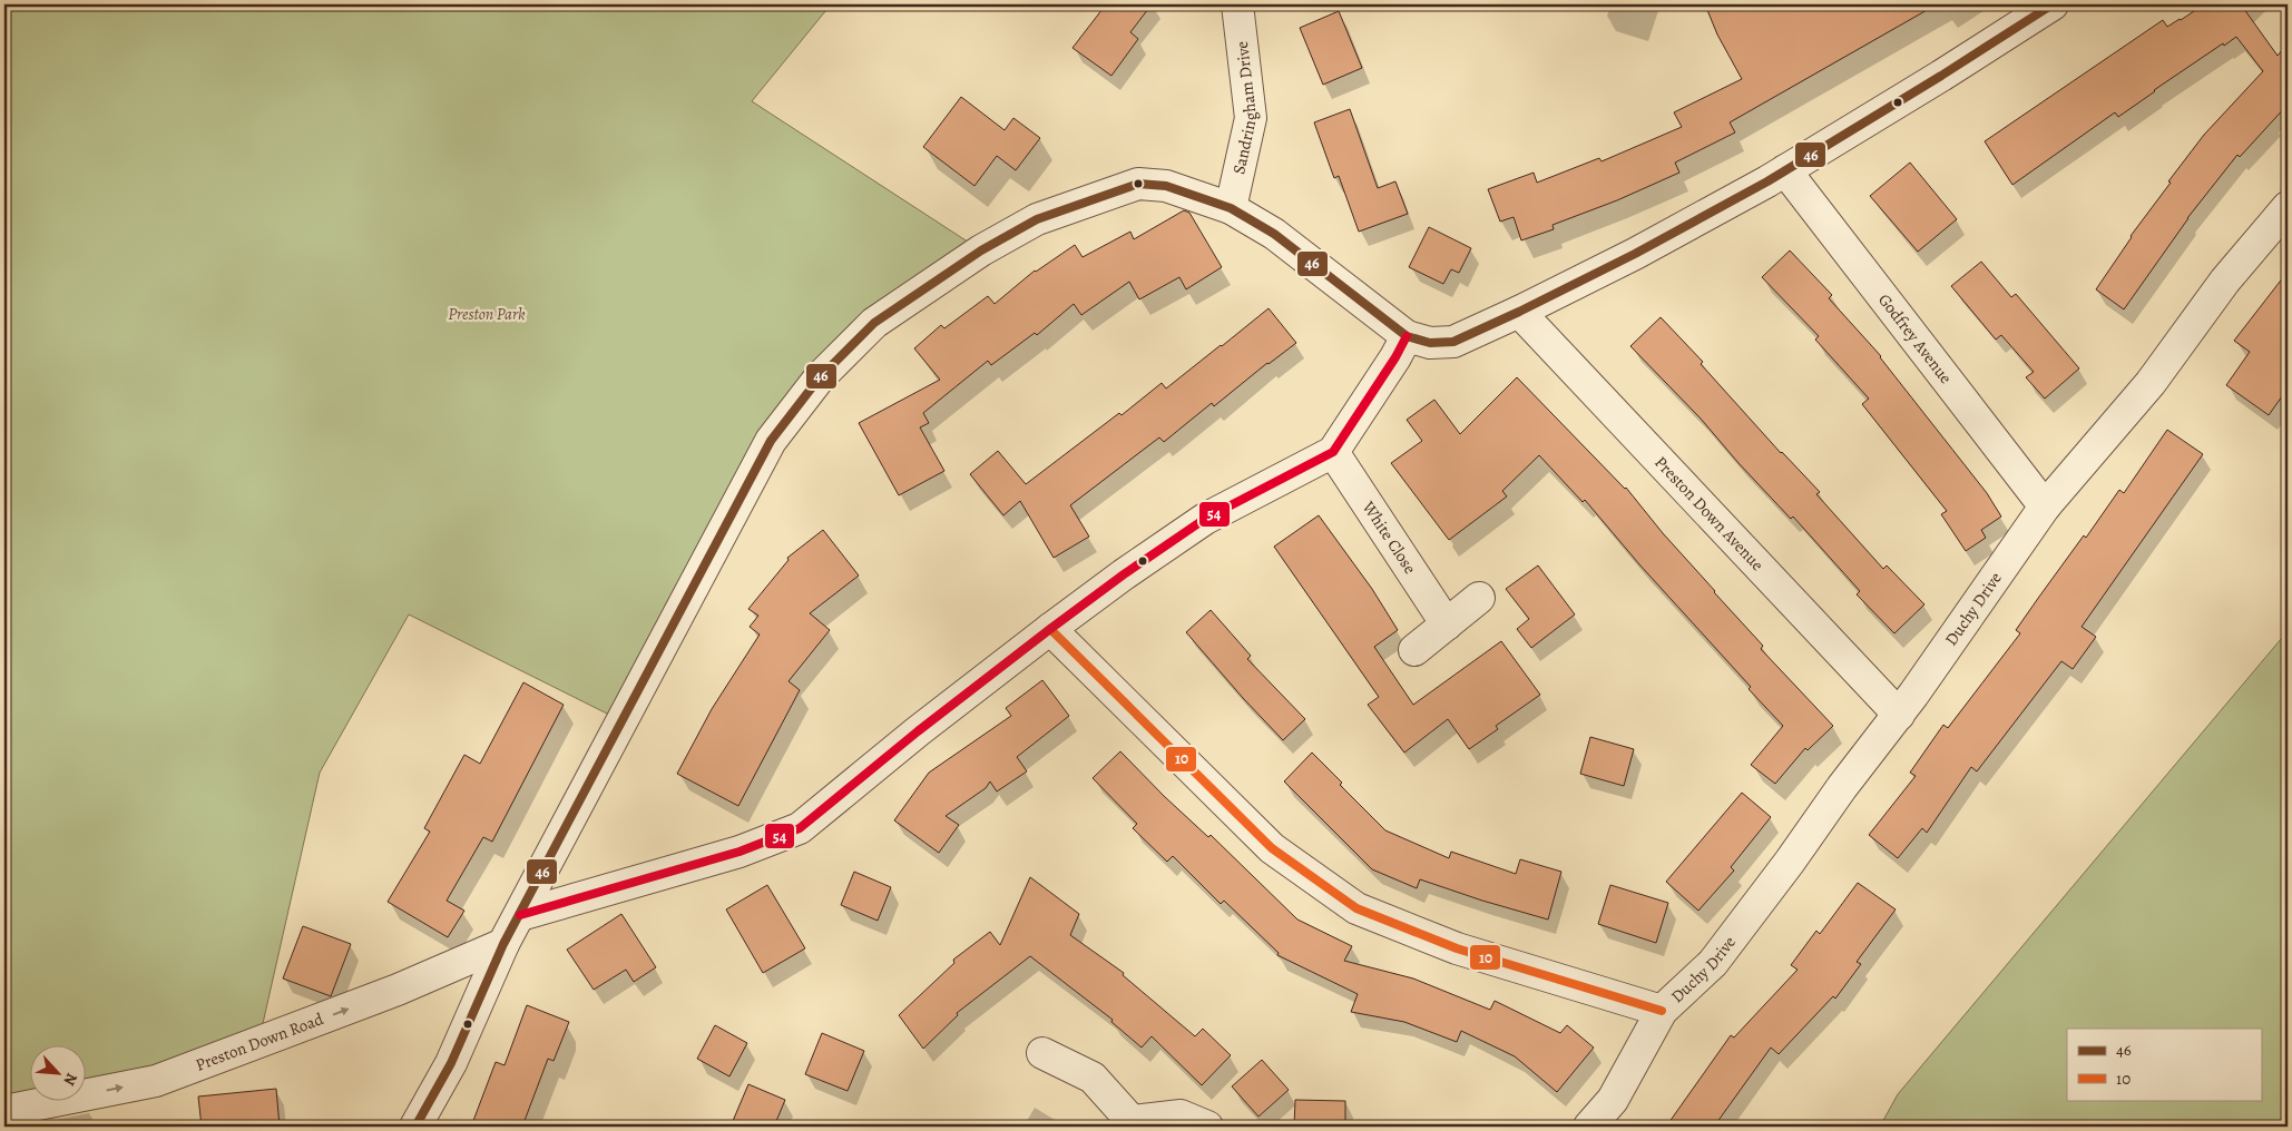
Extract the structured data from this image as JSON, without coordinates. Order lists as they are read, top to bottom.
{
  "streets": {
    "street": [
      "Sandringham Drive",
      "Godfrey Avenue",
      "Preston Down Avenue",
      "White Close",
      "Duchy Drive",
      "Preston Down Road"
    ]
  },
  "crossings": [
    ["Godfrey Avenue", "Duchy Drive"],
    ["Preston Down Avenue", "Duchy Drive"]
  ],
  "one_way": ["Preston Down Road"],
  "parks": ["Preston Park"],
  "lines": ["transit line 46", "transit line 54", "transit line 10"],
  "legend": ["46", "10"],
  "north": "bottom right"
}
